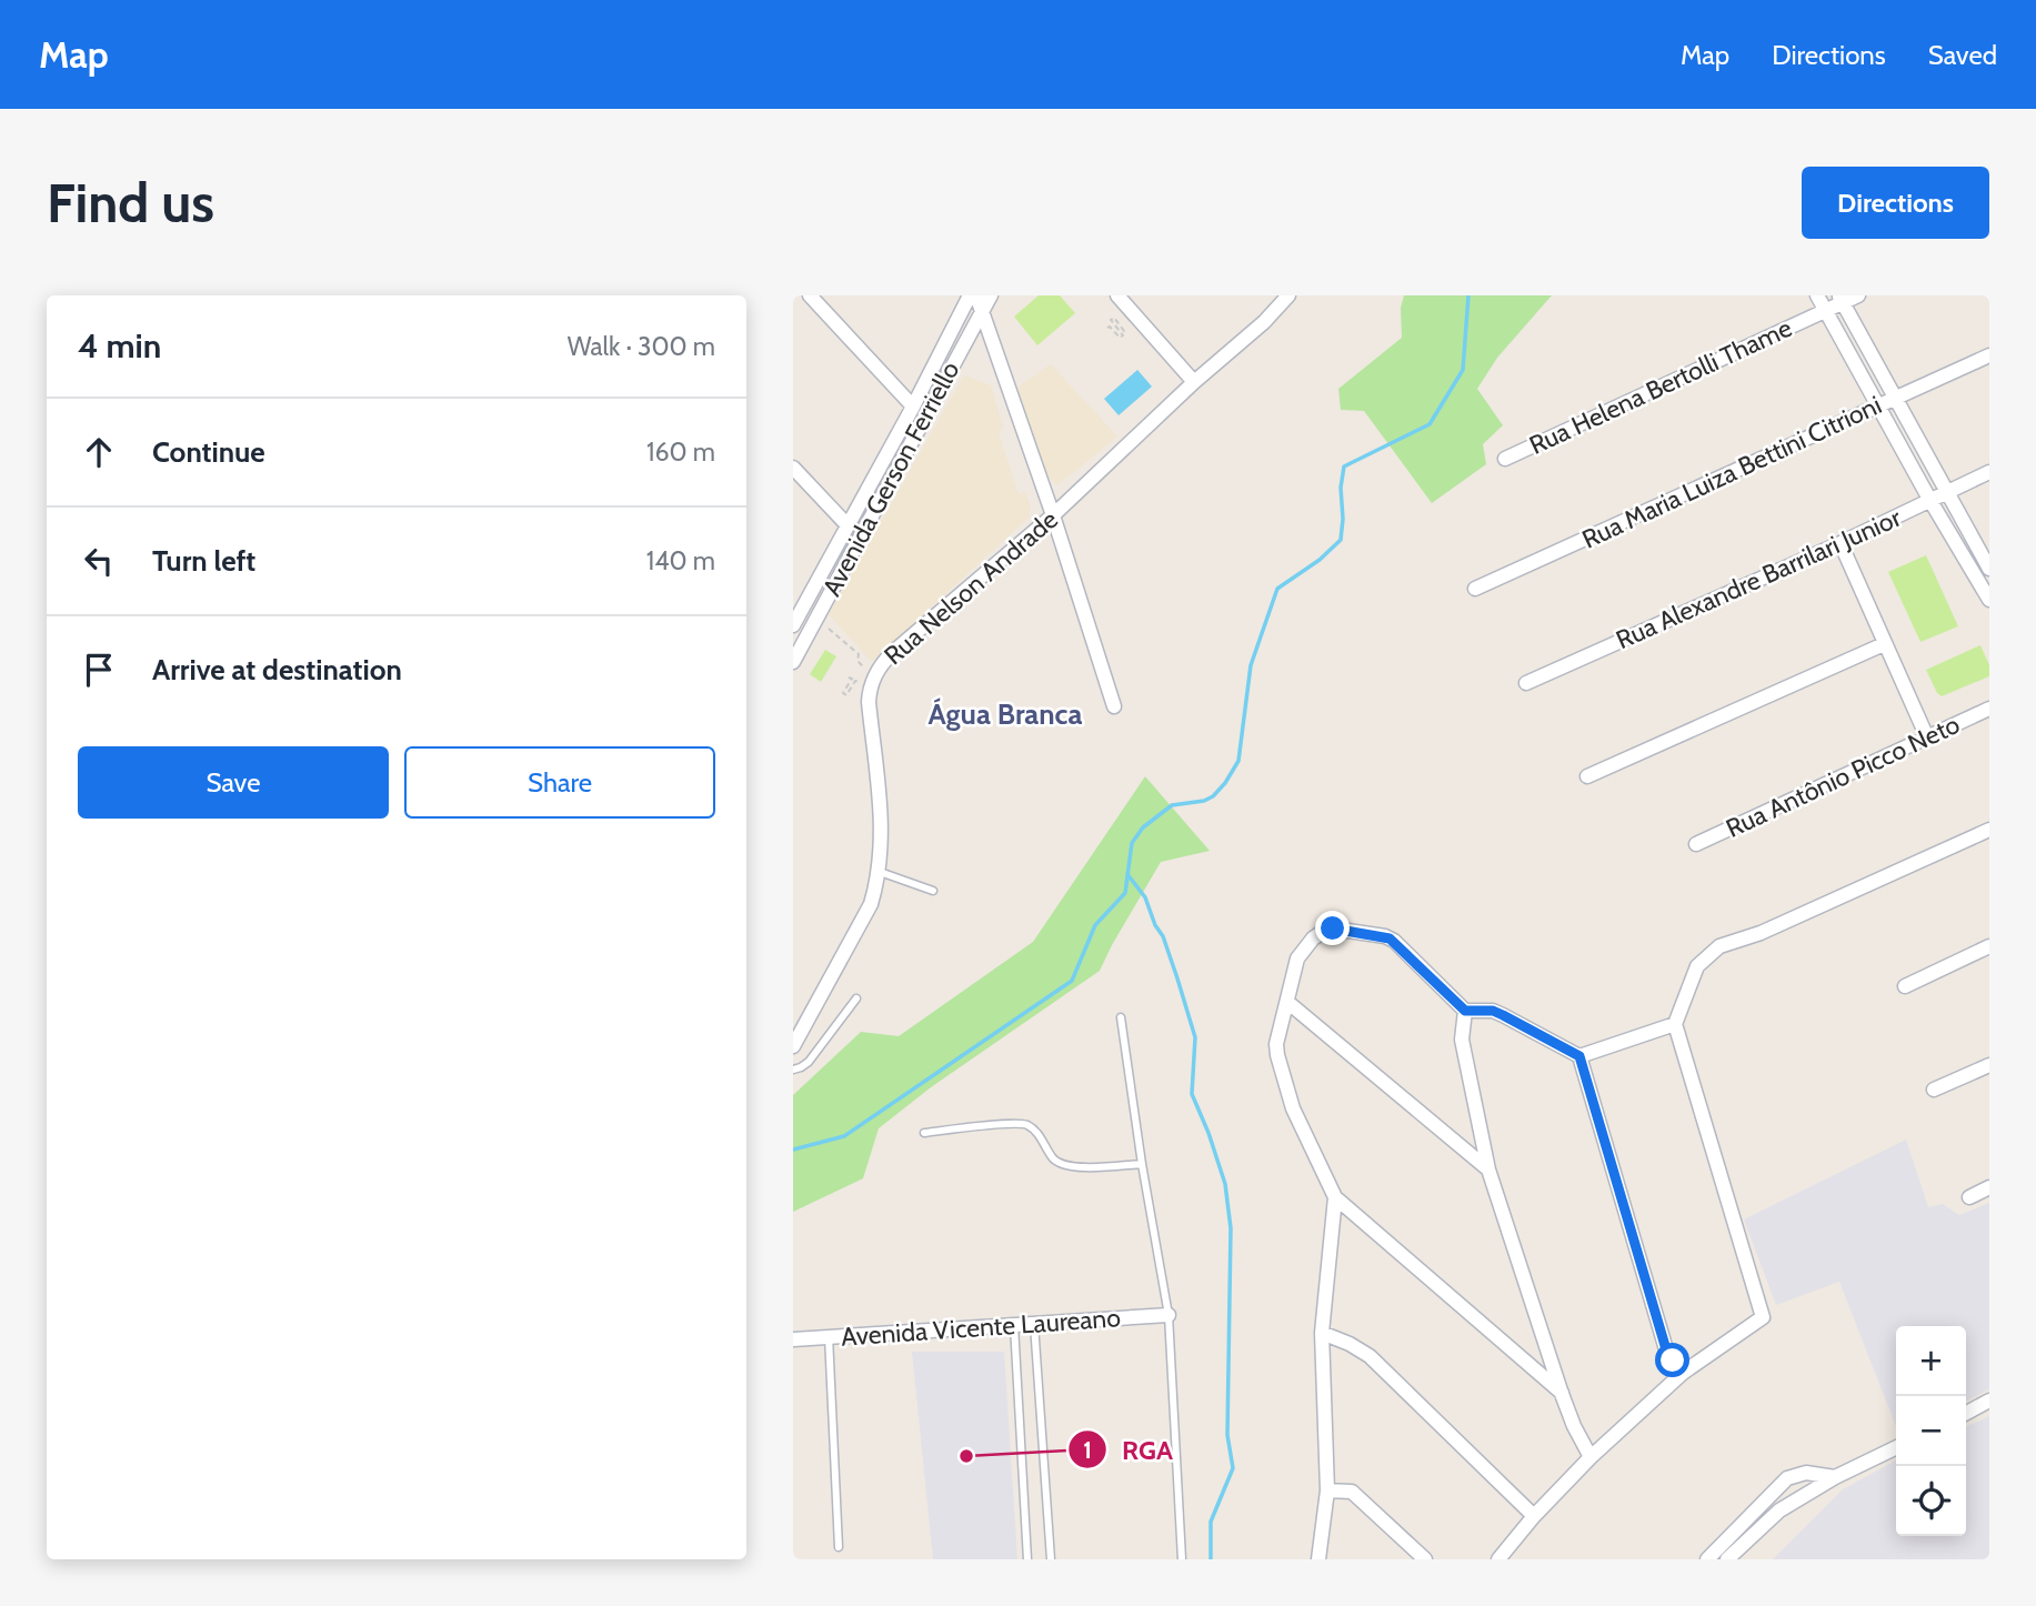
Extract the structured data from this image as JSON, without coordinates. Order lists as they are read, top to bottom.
{
  "streets": {
    "street": [
      "Rua Helena Bertolli Thame",
      "Rua Maria Luiza Bettini Citrioni",
      "Avenida Gerson Ferriello",
      "Rua Alexandre Barrilari Junior",
      "Rua Nelson Andrade",
      "Rua Antônio Picco Neto",
      "Avenida Vicente Laureano"
    ]
  },
  "districts": ["Água Branca"],
  "places": ["RGA"],
  "page": {
    "header": "Map",
    "nav": ["Map", "Directions", "Saved"],
    "buttons": [
      "Directions",
      ["Save", "Share"]
    ],
    "title": "Find us",
    "heading": ["4 min", "Walk · 300 m"],
    "list": [
      ["Continue", "160 m"],
      ["Turn left", "140 m"],
      "Arrive at destination"
    ],
    "map_buttons": ["+", "−"]
  }
}
